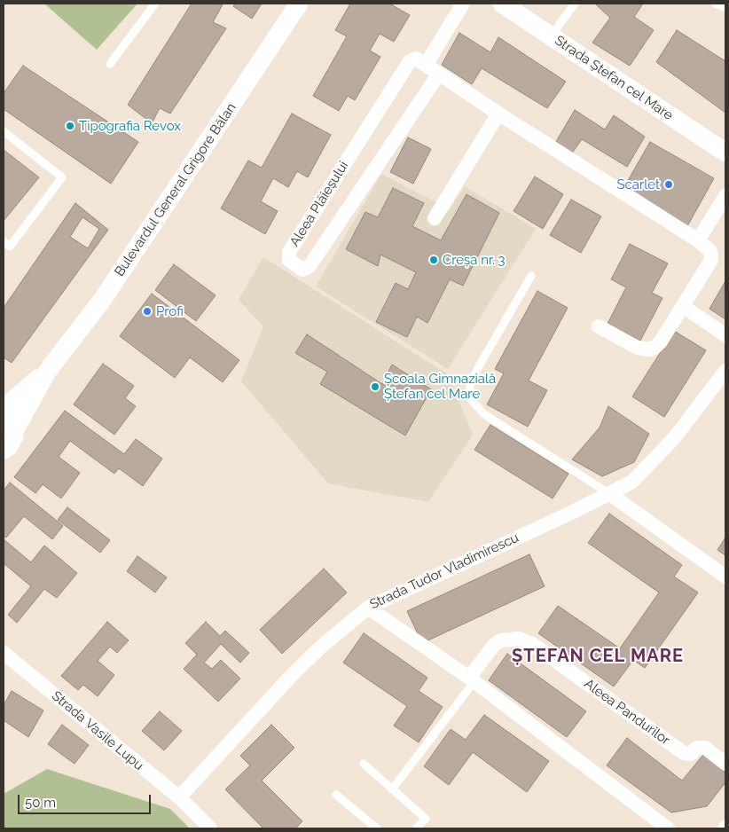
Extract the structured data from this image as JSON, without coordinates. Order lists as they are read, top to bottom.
{
  "streets": {
    "street": [
      "Strada Ștefan cel Mare",
      "Bulevardul General Grigore Bălan",
      "Aleea Plăieșului",
      "Strada Tudor Vladimirescu",
      "Aleea Pandurilor",
      "Strada Vasile Lupu"
    ]
  },
  "crossings": [
    ["Strada Tudor Vladimirescu", "Strada Vasile Lupu"]
  ],
  "districts": ["ȘTEFAN CEL MARE"],
  "places": [
    "Tipografia Revox",
    "Scarlet",
    "Creșa nr. 3",
    "Profi",
    "Școala Gimnazială Ștefan cel Mare"
  ],
  "scale_bar": "50 m"
}
